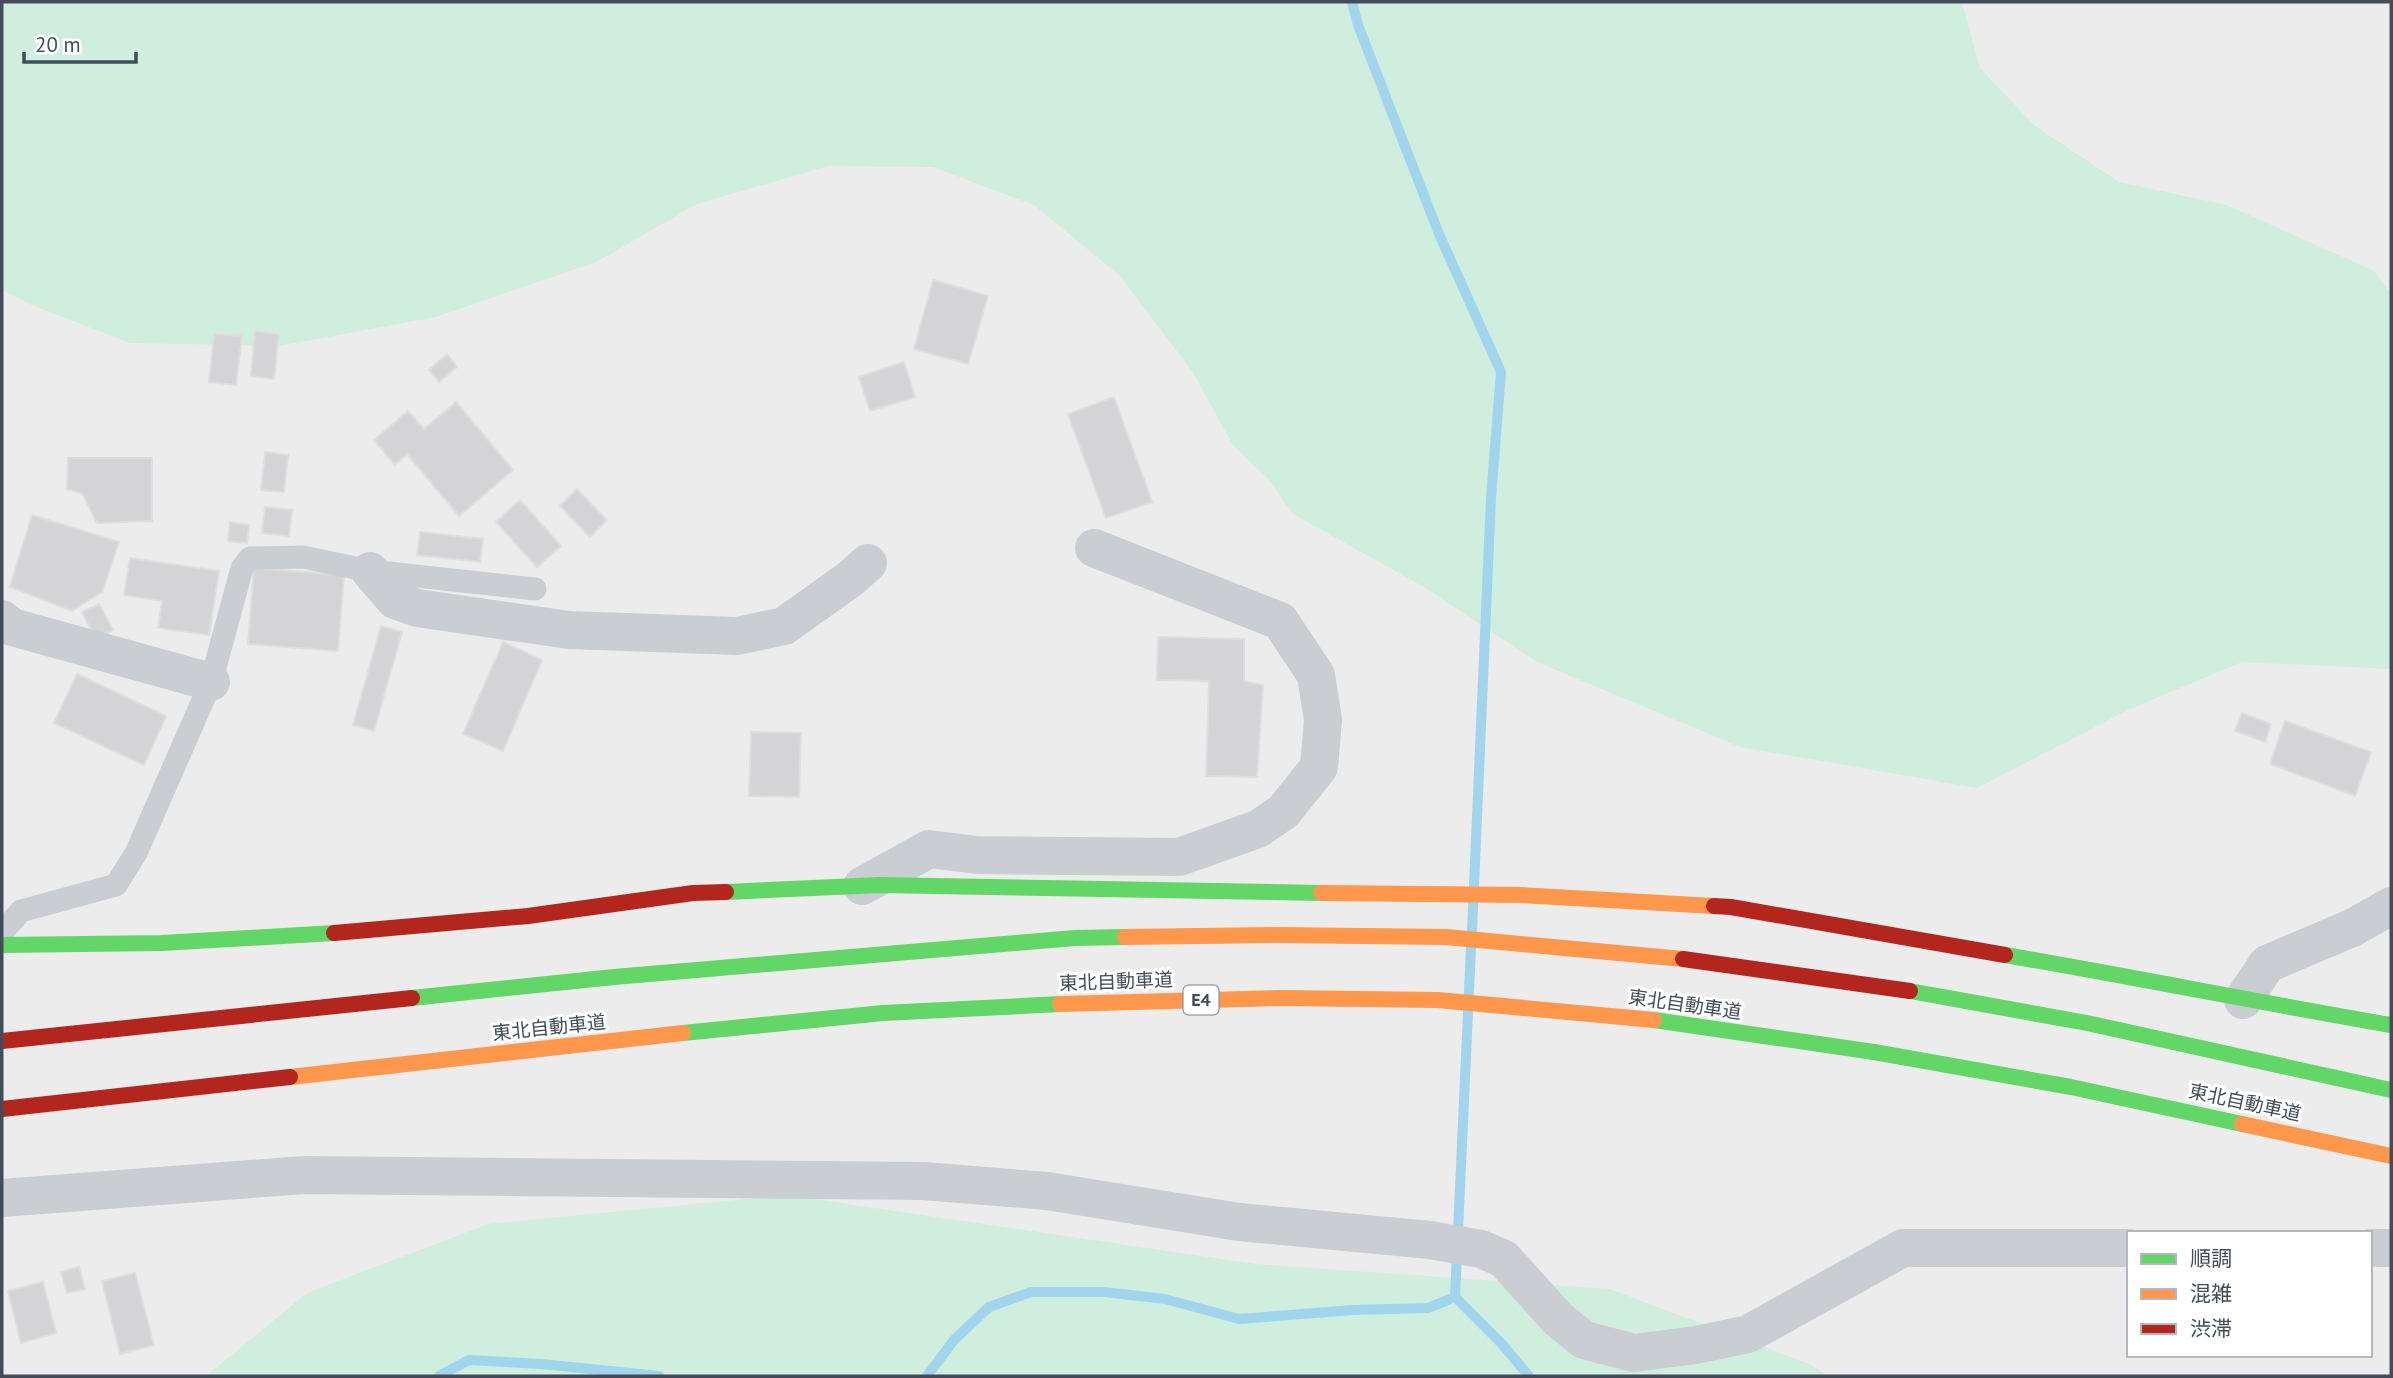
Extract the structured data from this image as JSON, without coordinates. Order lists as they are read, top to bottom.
{
  "streets": {
    "main road": ["東北自動車道", "E4"]
  },
  "legend": ["順調", "混雑", "渋滞"],
  "scale_bar": "20 m"
}
